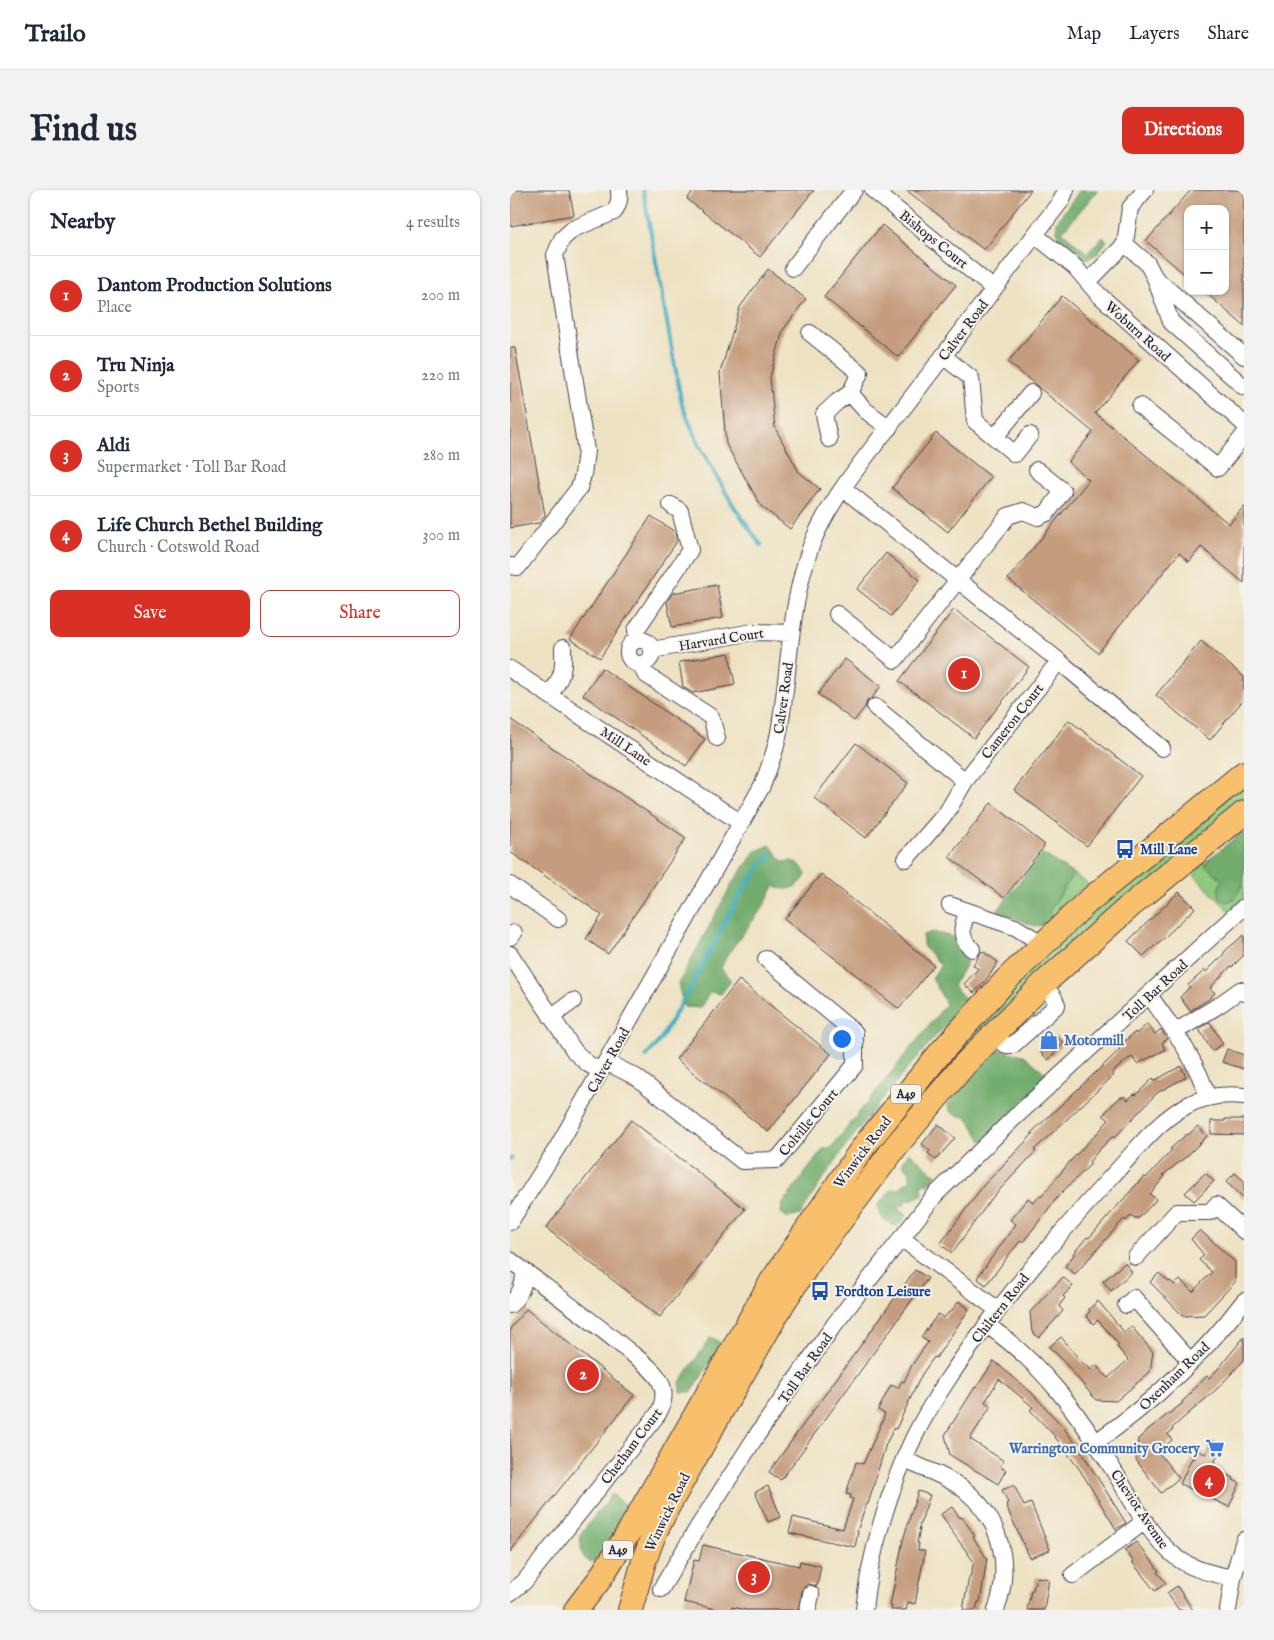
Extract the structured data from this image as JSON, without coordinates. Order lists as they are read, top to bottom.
{
  "streets": {
    "highway": ["A49", "Winwick Road"],
    "street": [
      "Bishops Court",
      "Calver Road",
      "Woburn Road",
      "Harvard Court",
      "Cameron Court",
      "Mill Lane",
      "Toll Bar Road",
      "Colville Court",
      "Chiltern Road",
      "Oxenham Road",
      "Chetham Court",
      "Cheviot Avenue"
    ]
  },
  "crossings": [
    ["Bishops Court", "Calver Road"],
    ["Calver Road", "Woburn Road"],
    ["Calver Road", "Harvard Court"],
    ["Calver Road", "Mill Lane"],
    ["Calver Road", "Colville Court"],
    ["Chiltern Road", "Cheviot Avenue"],
    ["Oxenham Road", "Cheviot Avenue"]
  ],
  "places": {
    "bus stop": ["Mill Lane", "Fordton Leisure"],
    "shop": ["Motormill"],
    "supermarket": ["Warrington Community Grocery"]
  },
  "page": {
    "header": "Trailo",
    "nav": ["Map", "Layers", "Share"],
    "buttons": [
      "Directions",
      ["Save", "Share"]
    ],
    "title": "Find us",
    "heading": ["Nearby", "4 results"],
    "map_buttons": ["+", "−"],
    "list": [
      {
        "mark": "1",
        "name": "Dantom Production Solutions",
        "note": "Place",
        "value": "200 m"
      },
      {
        "mark": "2",
        "name": "Tru Ninja",
        "note": "Sports",
        "value": "220 m"
      },
      {
        "mark": "3",
        "name": "Aldi",
        "note": "Supermarket · Toll Bar Road",
        "value": "280 m"
      },
      {
        "mark": "4",
        "name": "Life Church Bethel Building",
        "note": "Church · Cotswold Road",
        "value": "300 m"
      }
    ],
    "pins": [
      "1",
      "2",
      "4",
      "3"
    ]
  }
}
